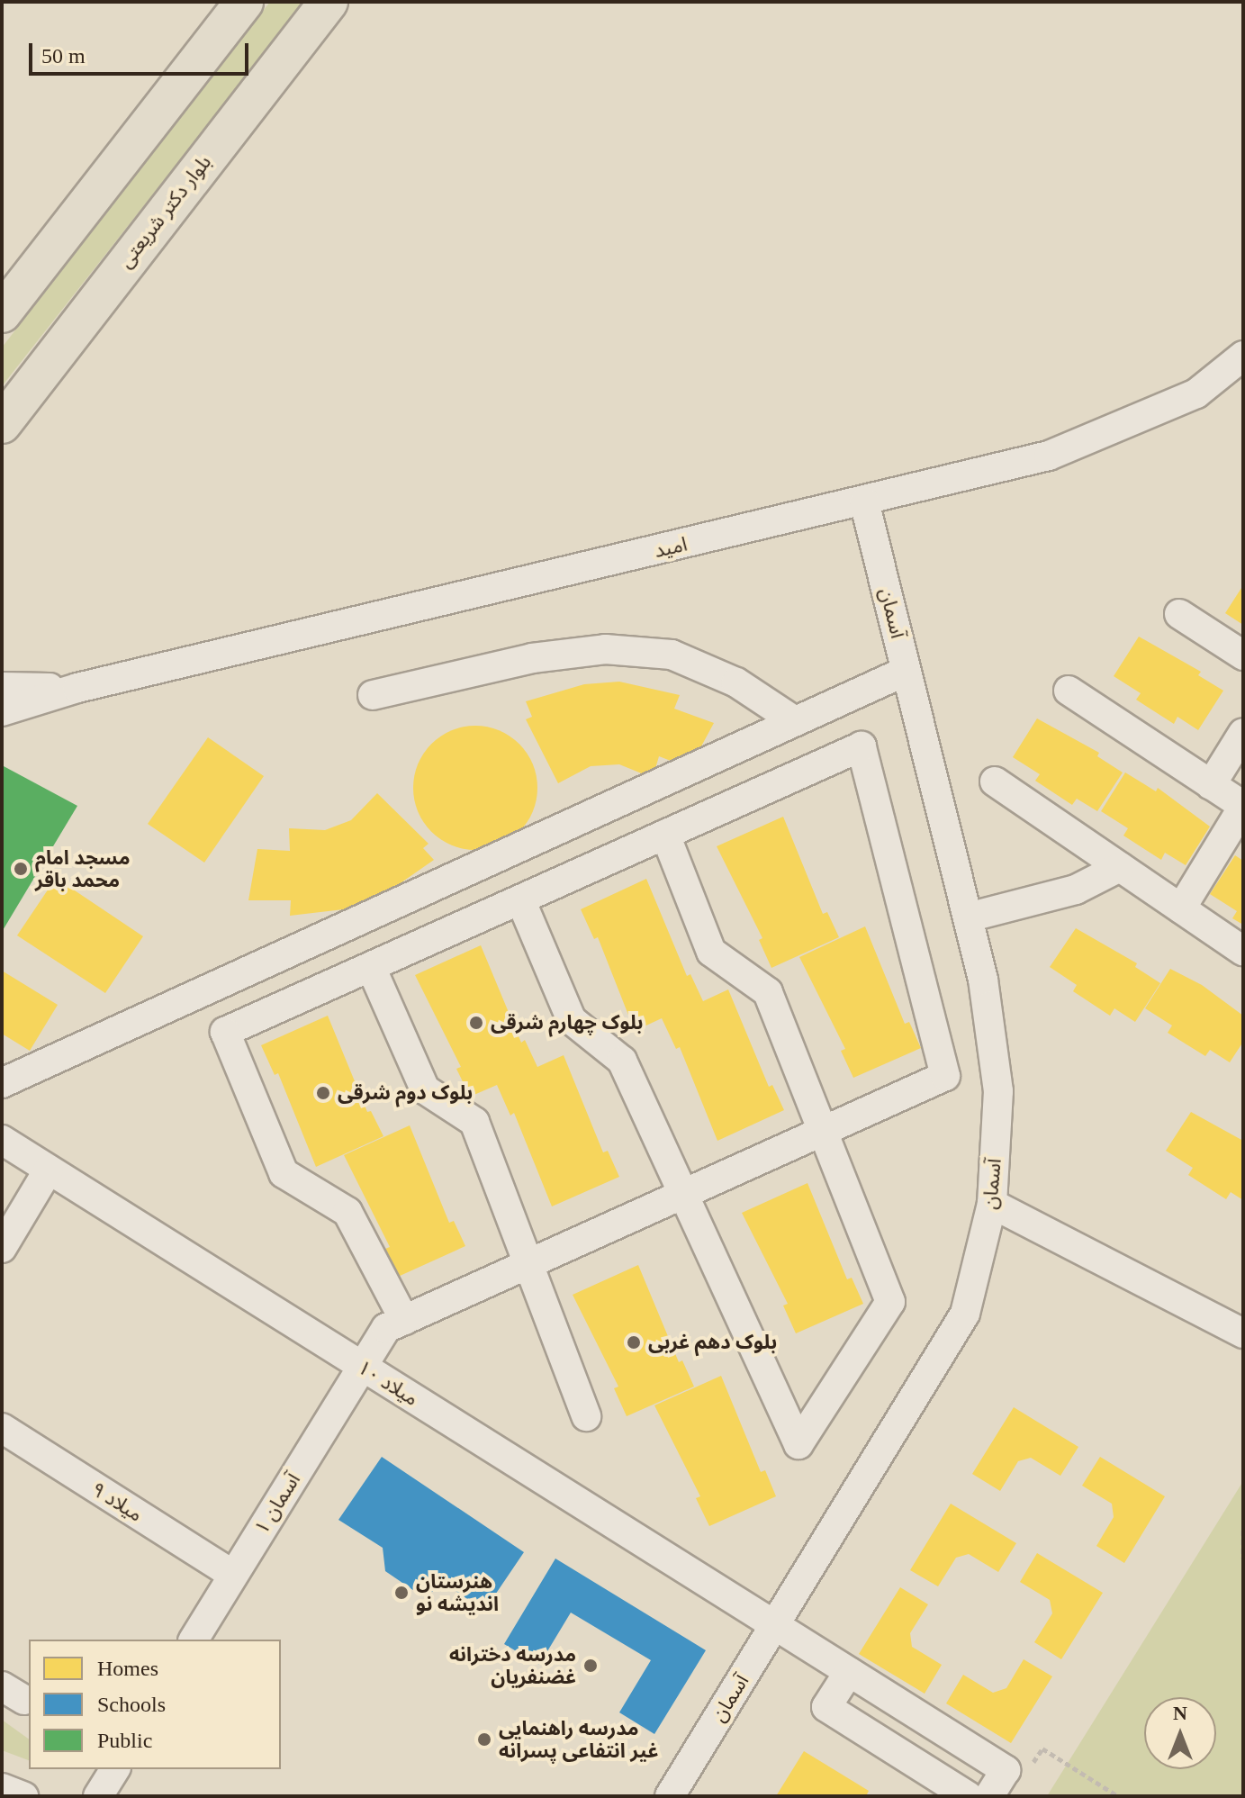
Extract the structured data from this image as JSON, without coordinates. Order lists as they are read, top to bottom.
{
  "streets": {
    "main road": ["بلوار دکتر شریعتی"],
    "street": [
      "امید",
      "آسمان",
      "میلاد ۱۰",
      "میلاد ۹",
      "آسمان ۱"
    ]
  },
  "crossings": [
    ["امید", "آسمان"],
    ["آسمان", "میلاد ۱۰"],
    ["میلاد ۱۰", "آسمان ۱"],
    ["میلاد ۹", "آسمان ۱"]
  ],
  "places": [
    "مسجد امام محمد باقر",
    "بلوک چهارم شرقی",
    "بلوک دوم شرقی",
    "بلوک دهم غربی",
    "هنرستان اندیشه نو",
    "مدرسه دخترانه غضنفریان",
    "مدرسه راهنمایی غیر انتفاعی پسرانه"
  ],
  "legend": ["Homes", "Schools", "Public"],
  "scale_bar": "50 m",
  "north": "top"
}
